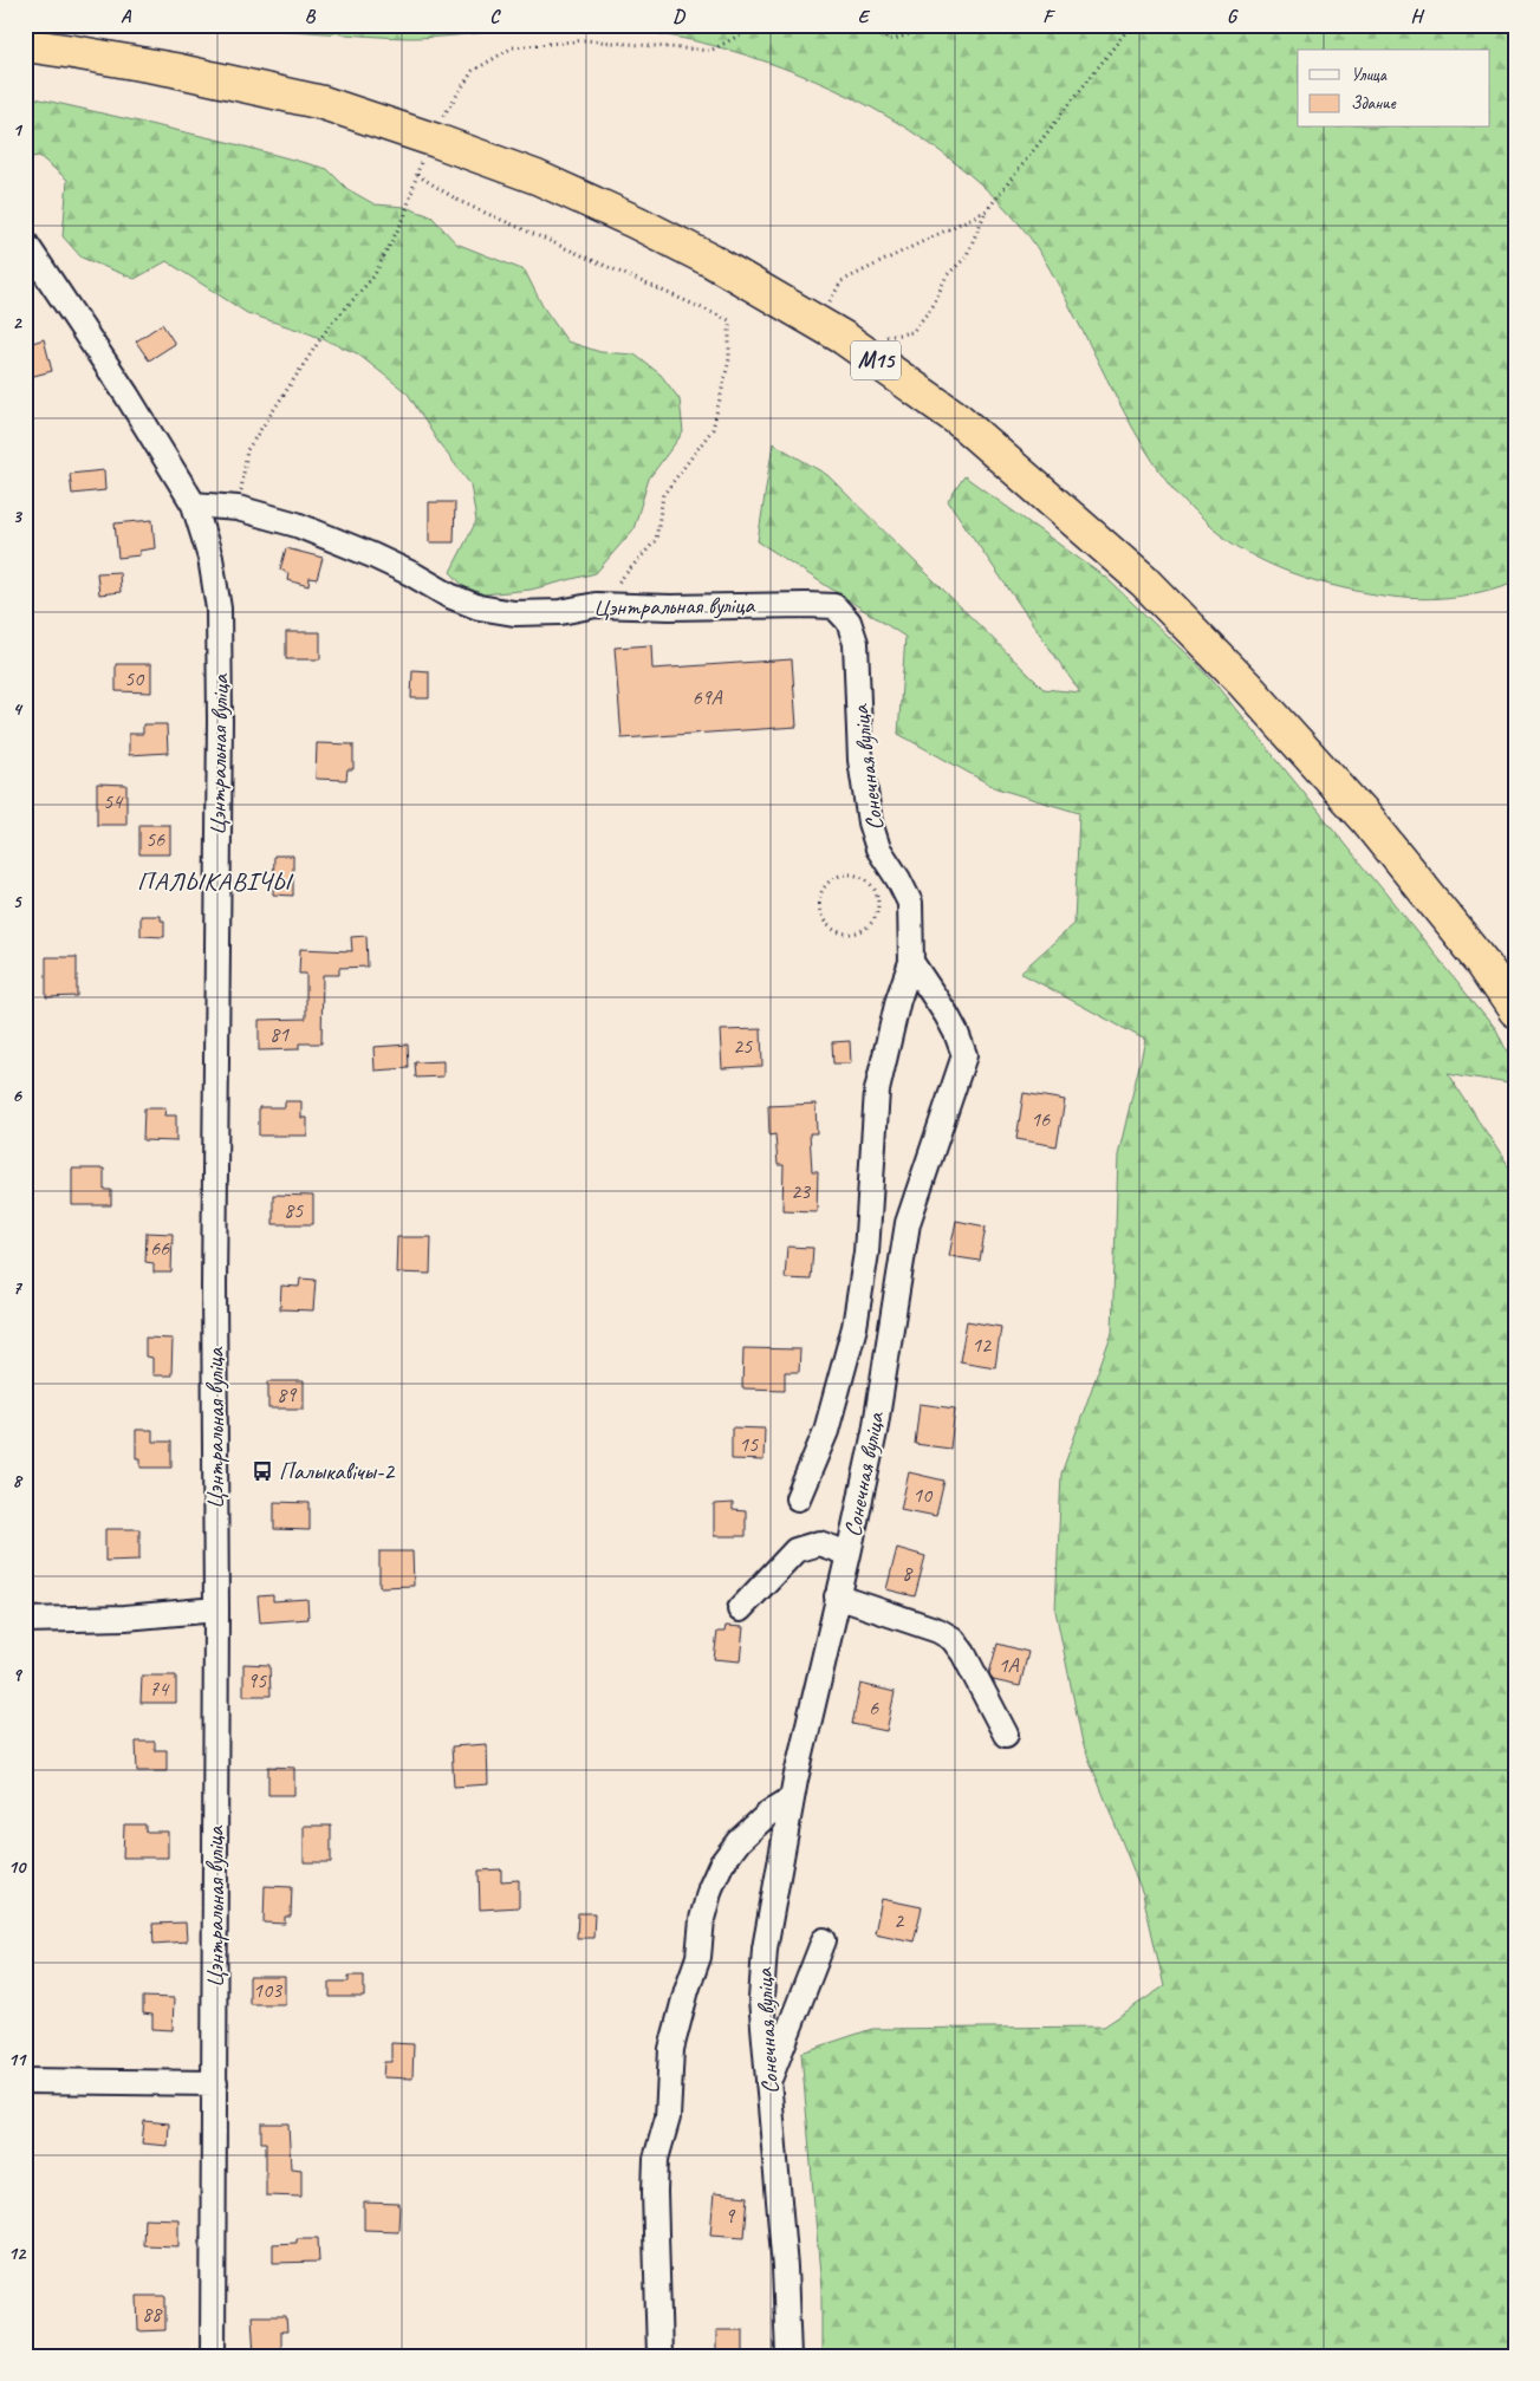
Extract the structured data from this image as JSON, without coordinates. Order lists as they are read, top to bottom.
{
  "streets": {
    "highway": ["М15"],
    "street": ["Цэнтральная вуліца", "Сонечная вуліца"]
  },
  "crossings": [
    ["Цэнтральная вуліца", "Сонечная вуліца"]
  ],
  "districts": ["ПАЛЫКАВІЧЫ"],
  "places": {
    "bus stop": ["Палыкавічы-2"]
  },
  "house_numbers": [
    "50",
    "69А",
    "54",
    "56",
    "81",
    "25",
    "16",
    "23",
    "85",
    "66",
    "12",
    "89",
    "15",
    "10",
    "8",
    "1А",
    "95",
    "74",
    "6",
    "2",
    "103",
    "9",
    "88"
  ],
  "legend": ["Улица", "Здание"],
  "grid": {
    "columns": [
      "A",
      "B",
      "C",
      "D",
      "E",
      "F",
      "G",
      "H"
    ],
    "rows": [
      "1",
      "2",
      "3",
      "4",
      "5",
      "6",
      "7",
      "8",
      "9",
      "10",
      "11",
      "12"
    ]
  }
}
